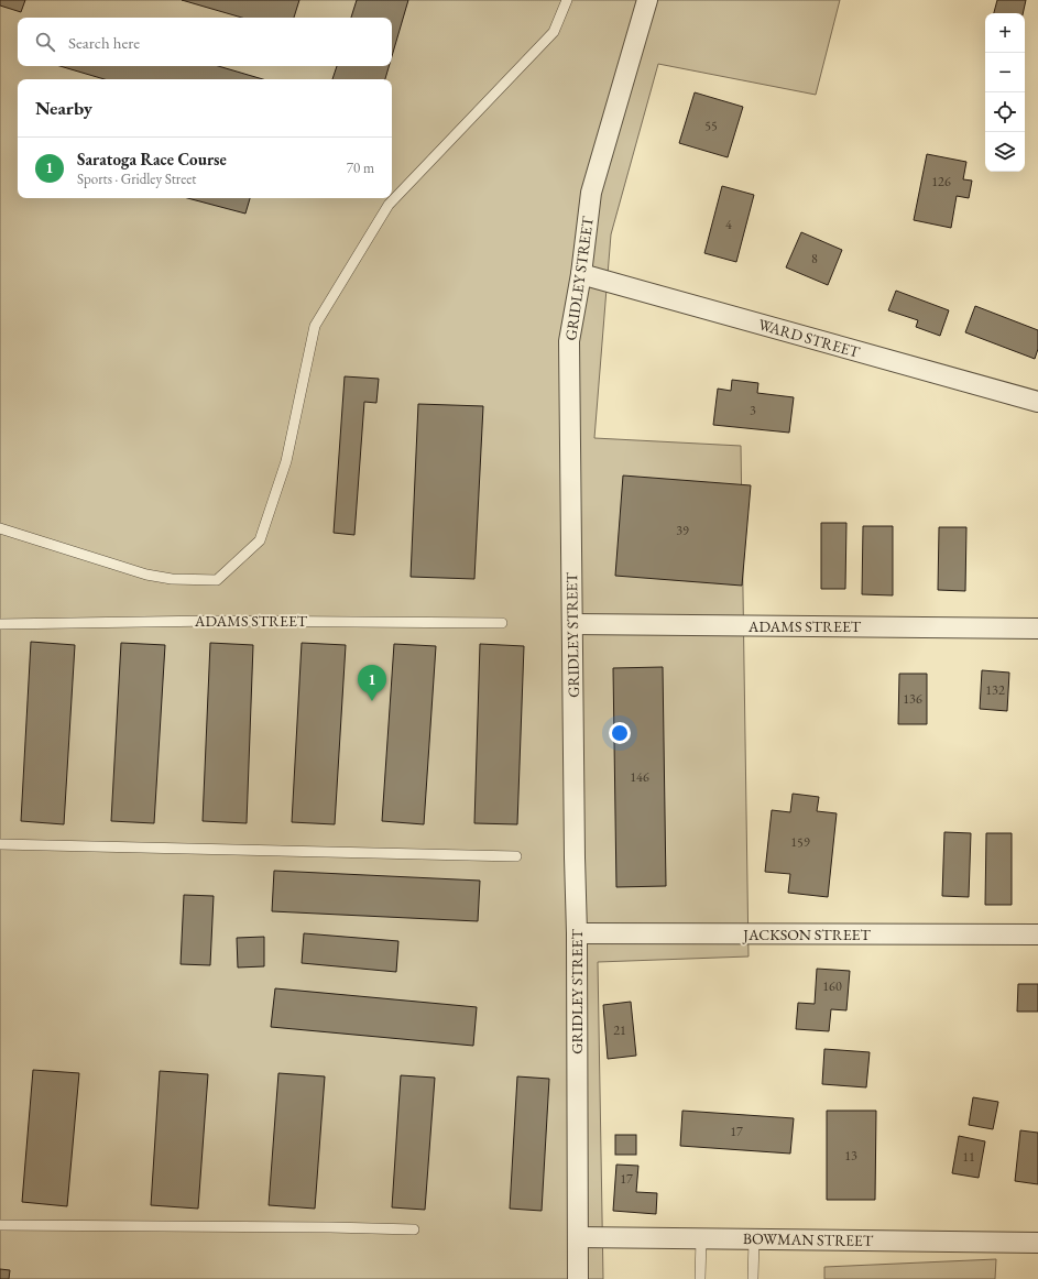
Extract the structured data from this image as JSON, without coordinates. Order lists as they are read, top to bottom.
{
  "streets": {
    "street": [
      "GRIDLEY STREET",
      "WARD STREET",
      "ADAMS STREET",
      "JACKSON STREET",
      "BOWMAN STREET"
    ]
  },
  "crossings": [
    ["GRIDLEY STREET", "WARD STREET"],
    ["GRIDLEY STREET", "ADAMS STREET"],
    ["GRIDLEY STREET", "JACKSON STREET"],
    ["GRIDLEY STREET", "BOWMAN STREET"]
  ],
  "house_numbers": [
    "55",
    "126",
    "4",
    "8",
    "3",
    "39",
    "132",
    "136",
    "146",
    "159",
    "160",
    "21",
    "17",
    "13",
    "11",
    "17"
  ],
  "page": {
    "map_buttons": ["+", "−"],
    "search": "Search here",
    "heading": "Nearby",
    "list": [
      {
        "mark": "1",
        "name": "Saratoga Race Course",
        "note": "Sports · Gridley Street",
        "value": "70 m"
      }
    ],
    "pins": "1"
  }
}
